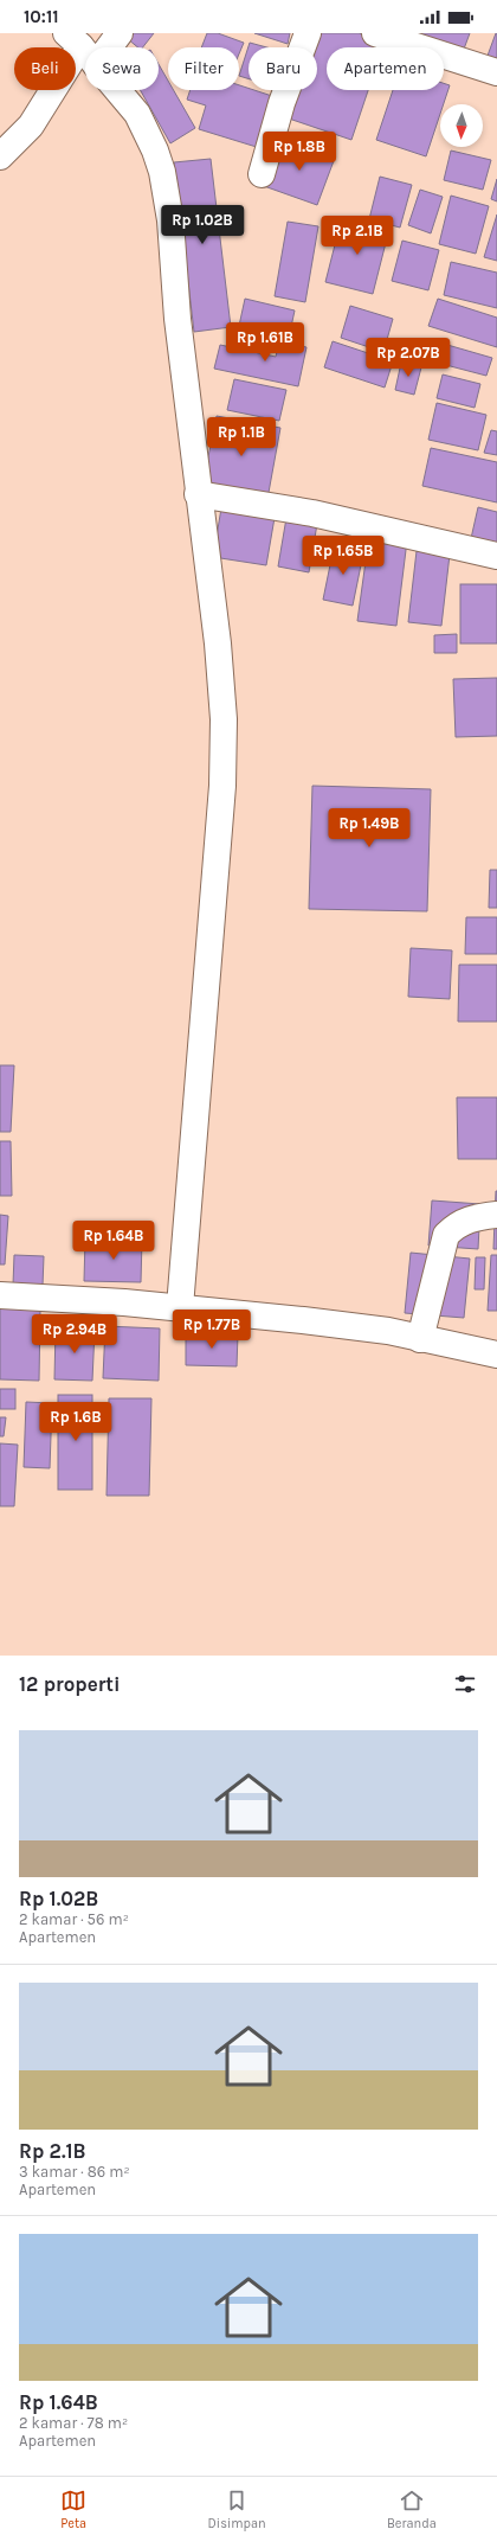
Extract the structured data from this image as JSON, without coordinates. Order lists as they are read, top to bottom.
{
  "north": "bottom",
  "page": {
    "status": "10:11",
    "chip": [
      "Beli",
      "Sewa",
      "Filter",
      "Baru",
      "Apartemen"
    ],
    "price": [
      "Rp 1.8B",
      "Rp 1.02B",
      "Rp 2.1B",
      "Rp 1.61B",
      "Rp 2.07B",
      "Rp 1.1B",
      "Rp 1.65B",
      "Rp 1.49B",
      "Rp 1.64B",
      "Rp 1.77B",
      "Rp 2.94B",
      "Rp 1.6B"
    ],
    "heading": "12 properti",
    "list": [
      {
        "name": "Rp 1.02B",
        "note": "2 kamar · 56 m² · Apartemen"
      },
      {
        "name": "Rp 2.1B",
        "note": "3 kamar · 86 m² · Apartemen"
      },
      {
        "name": "Rp 1.64B",
        "note": "2 kamar · 78 m² · Apartemen"
      }
    ],
    "tabs": ["Peta", "Disimpan", "Beranda"]
  }
}
